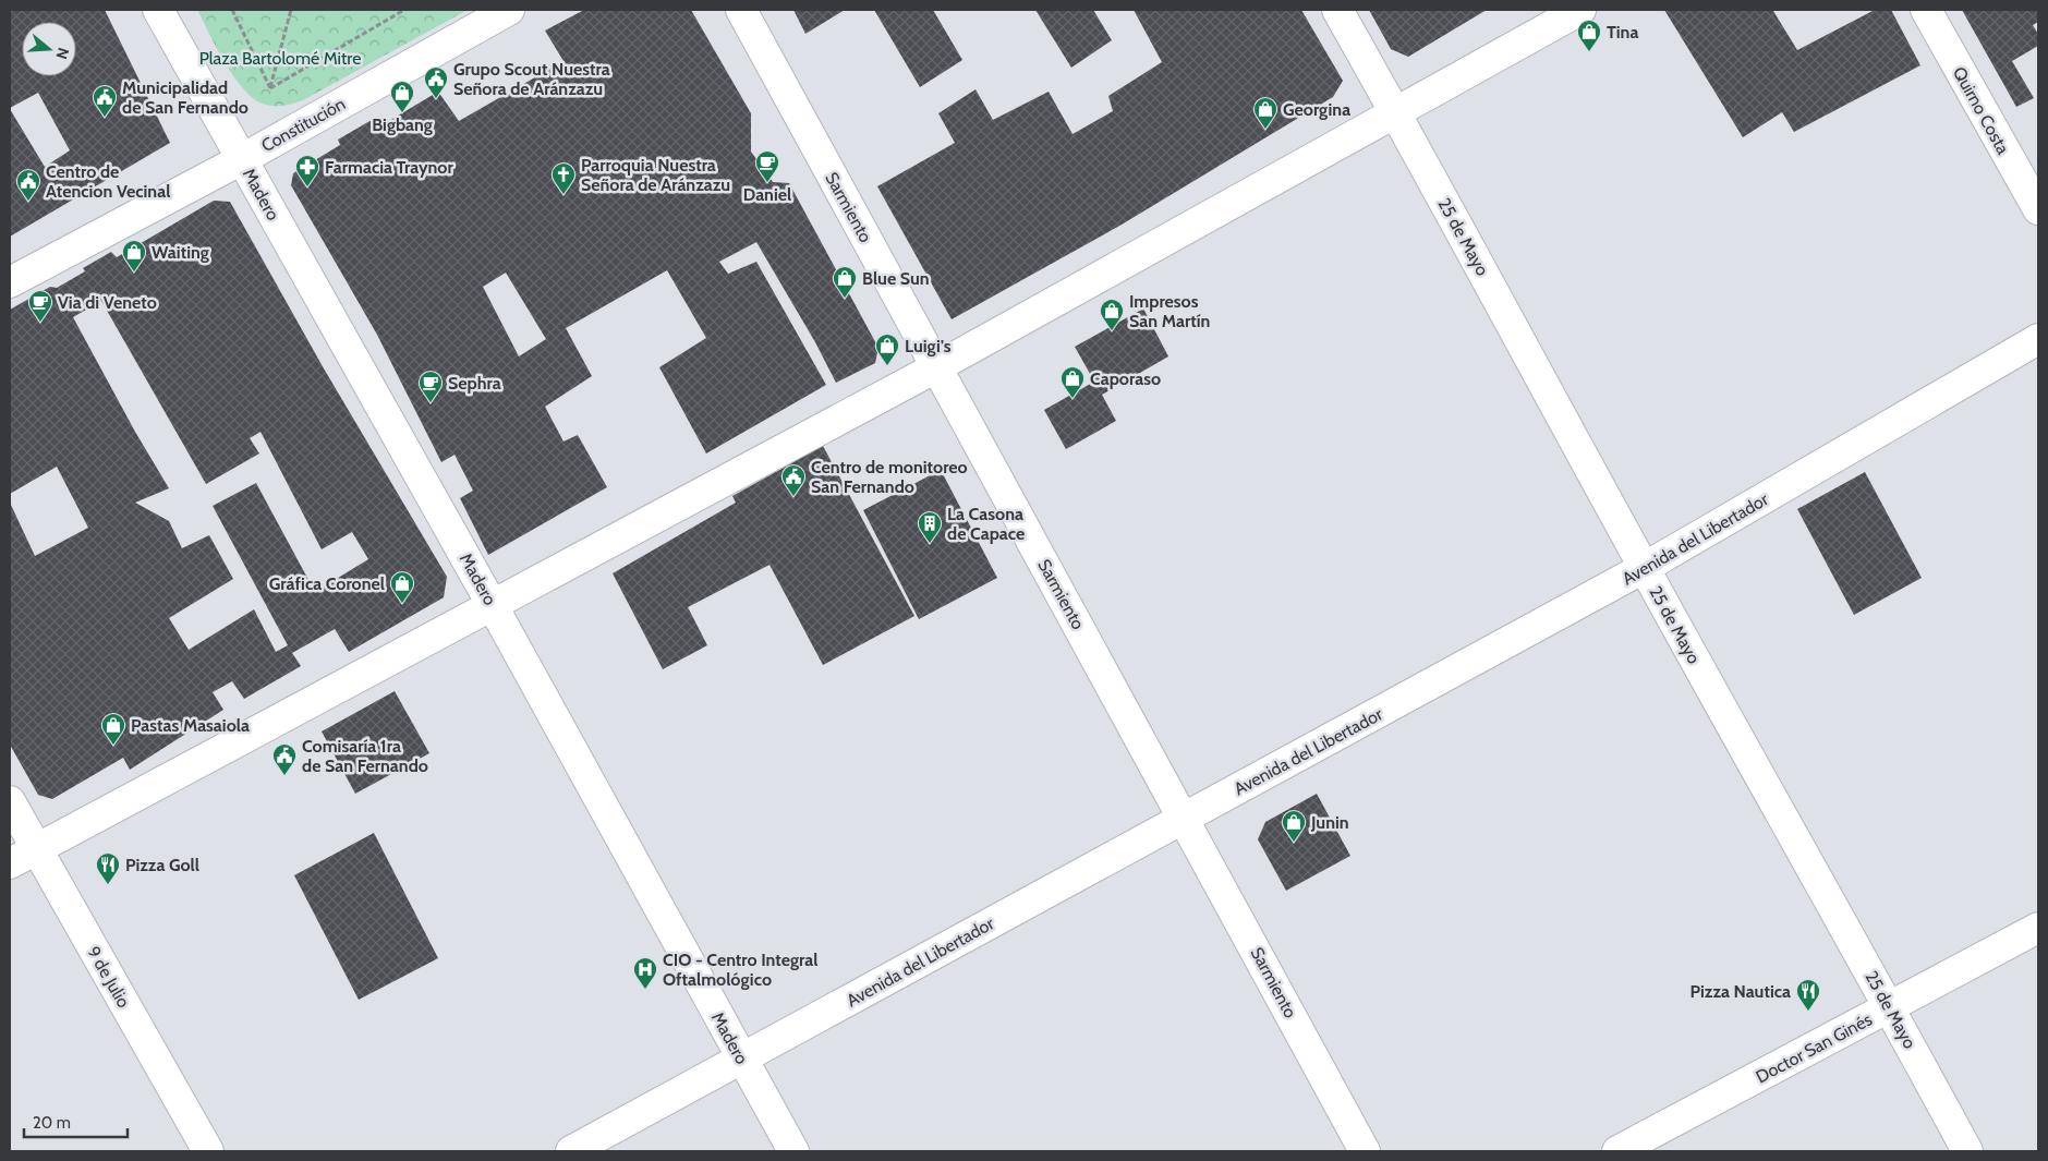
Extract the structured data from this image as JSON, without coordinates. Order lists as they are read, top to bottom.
{
  "streets": {
    "street": [
      "Quirno Costa",
      "Constitución",
      "Madero",
      "Sarmiento",
      "25 de Mayo",
      "Avenida del Libertador",
      "9 de Julio",
      "Doctor San Ginés"
    ]
  },
  "crossings": [
    ["Constitución", "Madero"],
    ["Madero", "Avenida del Libertador"],
    ["Sarmiento", "Avenida del Libertador"],
    ["25 de Mayo", "Avenida del Libertador"],
    ["25 de Mayo", "Doctor San Ginés"]
  ],
  "parks": ["Plaza Bartolomé Mitre"],
  "places": {
    "shop": [
      "Tina",
      "Bigbang",
      "Georgina",
      "Waiting",
      "Blue Sun",
      "Impresos San Martín",
      "Luigi's",
      "Caporaso",
      "Gráfica Coronel",
      "Pastas Masaiola",
      "Junin"
    ],
    "public building": [
      "Grupo Scout Nuestra Señora de Aránzazu",
      "Municipalidad de San Fernando",
      "Centro de Atencion Vecinal",
      "Centro de monitoreo San Fernando",
      "Comisaría 1ra de San Fernando"
    ],
    "cafe": ["Daniel", "Via di Veneto", "Sephra"],
    "pharmacy": ["Farmacia Traynor"],
    "church": ["Parroquia Nuestra Señora de Aránzazu"],
    "building": ["La Casona de Capace"],
    "restaurant": ["Pizza Goll", "Pizza Nautica"],
    "hospital": ["CIO - Centro Integral Oftalmológico"]
  },
  "scale_bar": "20 m",
  "north": "right"
}
